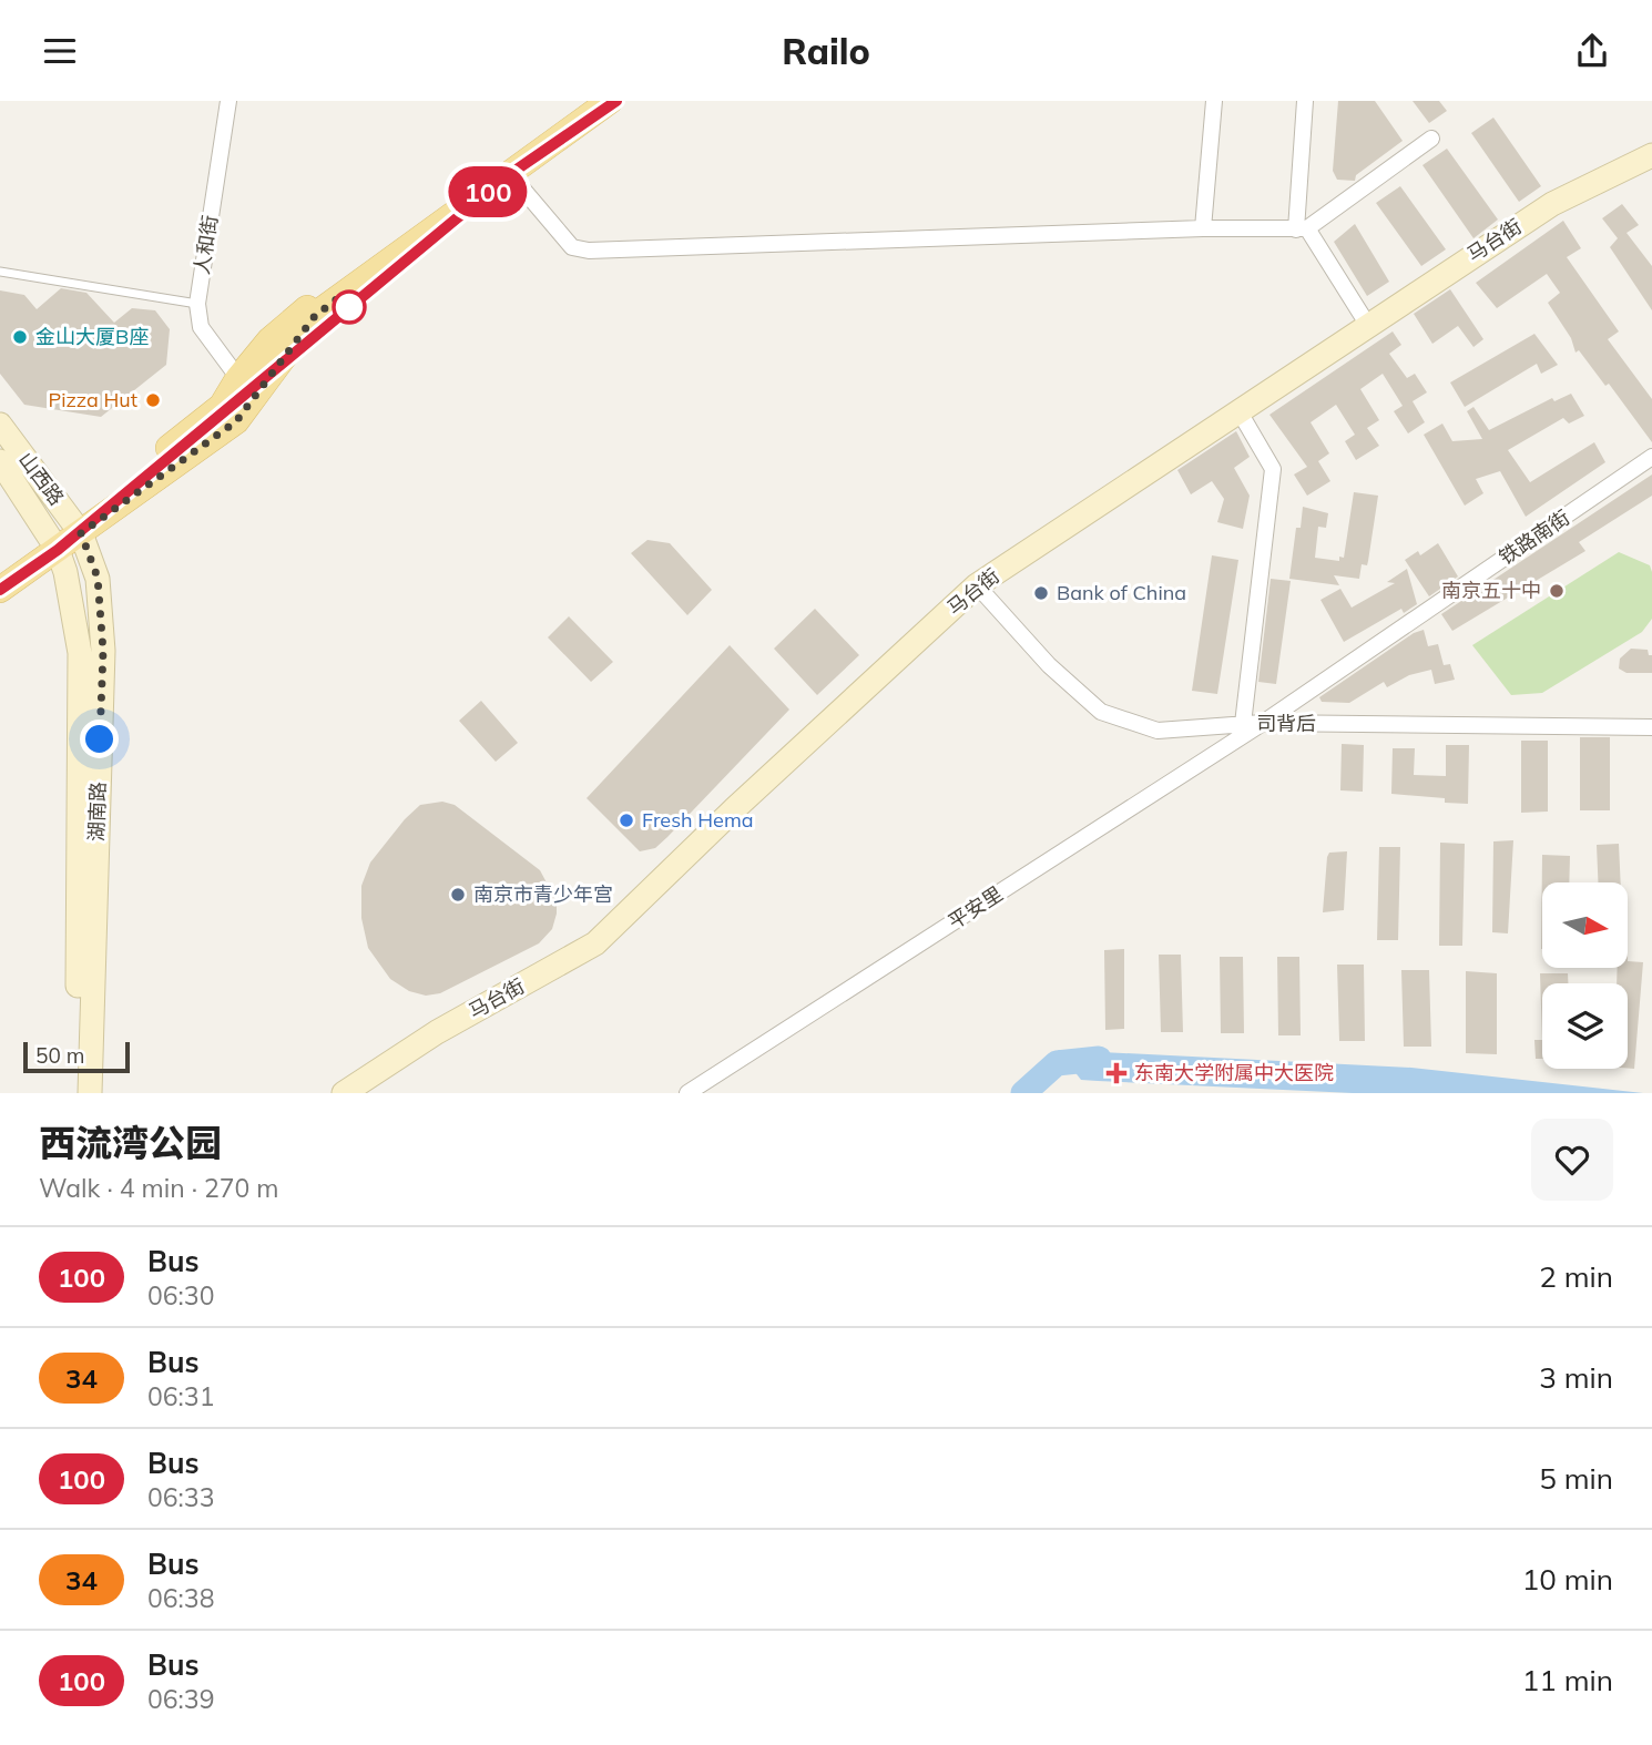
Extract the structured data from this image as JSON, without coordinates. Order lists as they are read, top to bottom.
{
  "streets": {
    "street": [
      "马台街",
      "人和街",
      "山西路",
      "铁路南街",
      "司背后",
      "湖南路",
      "平安里"
    ]
  },
  "crossings": [
    ["马台街", "司背后"],
    ["山西路", "湖南路"],
    ["铁路南街", "司背后"],
    ["铁路南街", "平安里"],
    ["司背后", "平安里"]
  ],
  "places": {
    "other": [
      "金山大厦B座",
      "Pizza Hut",
      "南京五十中",
      "Bank of China",
      "Fresh Hema",
      "南京市青少年宫"
    ],
    "health": ["东南大学附属中大医院"]
  },
  "lines": ["bus line 100"],
  "scale_bar": "50 m",
  "north": "right",
  "page": {
    "header": "Railo",
    "on_map": "100",
    "scale": "50 m",
    "heading": ["西流湾公园", "Walk · 4 min · 270 m"],
    "list": [
      {
        "mark": "100",
        "name": "Bus",
        "note": "06:30",
        "value": "2 min"
      },
      {
        "mark": "34",
        "name": "Bus",
        "note": "06:31",
        "value": "3 min"
      },
      {
        "mark": "100",
        "name": "Bus",
        "note": "06:33",
        "value": "5 min"
      },
      {
        "mark": "34",
        "name": "Bus",
        "note": "06:38",
        "value": "10 min"
      },
      {
        "mark": "100",
        "name": "Bus",
        "note": "06:39",
        "value": "11 min"
      }
    ]
  }
}
